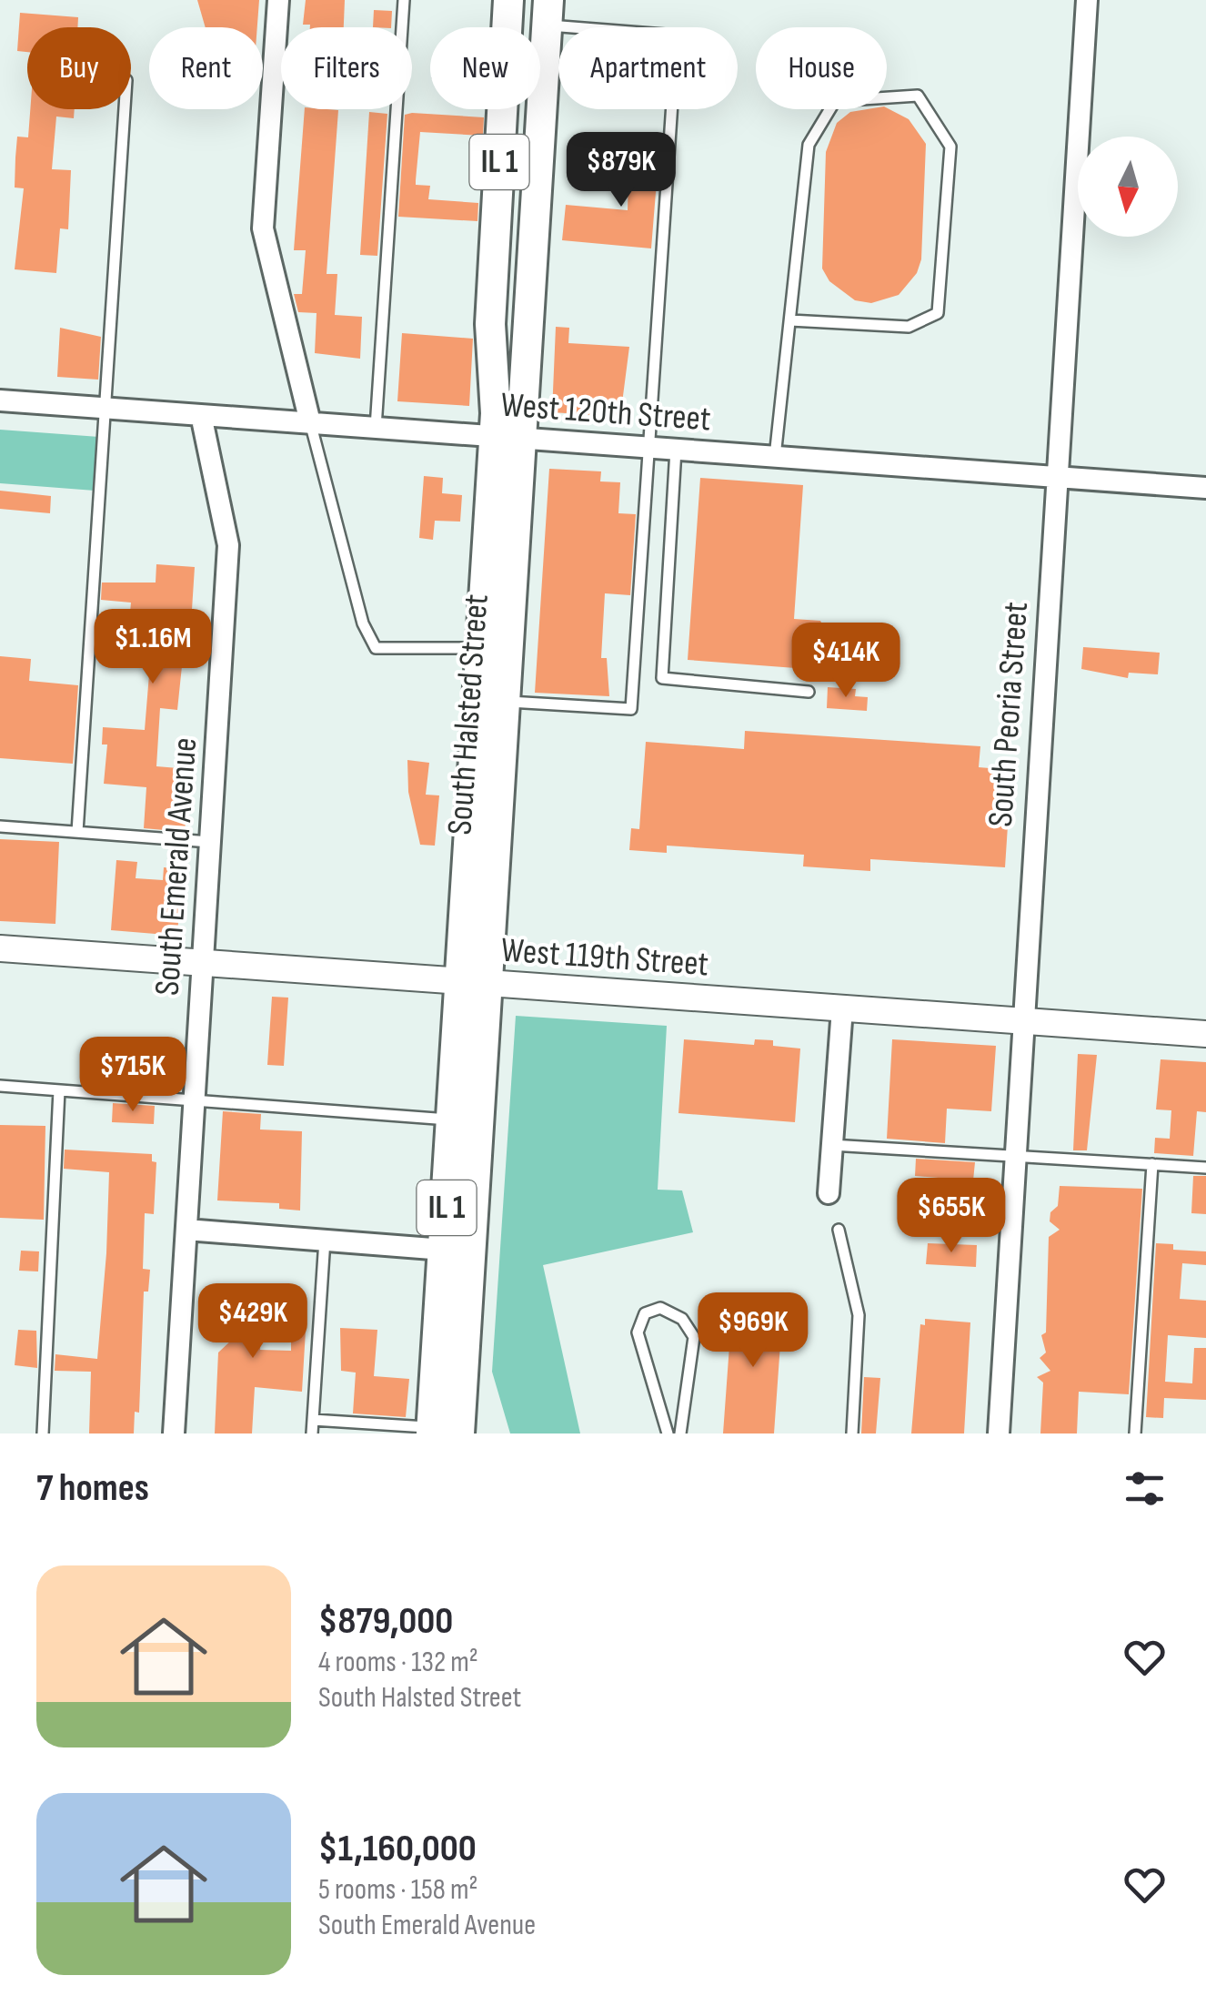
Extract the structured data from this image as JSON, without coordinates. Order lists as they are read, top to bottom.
{
  "streets": {
    "main road": ["IL 1", "South Halsted Street"],
    "street": [
      "West 120th Street",
      "South Peoria Street",
      "South Emerald Avenue",
      "West 119th Street"
    ]
  },
  "crossings": [
    ["West 120th Street", "South Halsted Street"],
    ["West 120th Street", "South Peoria Street"],
    ["West 120th Street", "South Emerald Avenue"],
    ["South Halsted Street", "West 119th Street"],
    ["South Peoria Street", "West 119th Street"],
    ["South Emerald Avenue", "West 119th Street"]
  ],
  "north": "bottom",
  "page": {
    "chip": [
      "Buy",
      "Rent",
      "Filters",
      "New",
      "Apartment",
      "House"
    ],
    "price": [
      "$879K",
      "$1.16M",
      "$414K",
      "$715K",
      "$655K",
      "$429K",
      "$969K"
    ],
    "heading": "7 homes",
    "list": [
      {
        "name": "$879,000",
        "note": "4 rooms · 132 m² · South Halsted Street"
      },
      {
        "name": "$1,160,000",
        "note": "5 rooms · 158 m² · South Emerald Avenue"
      }
    ]
  }
}
